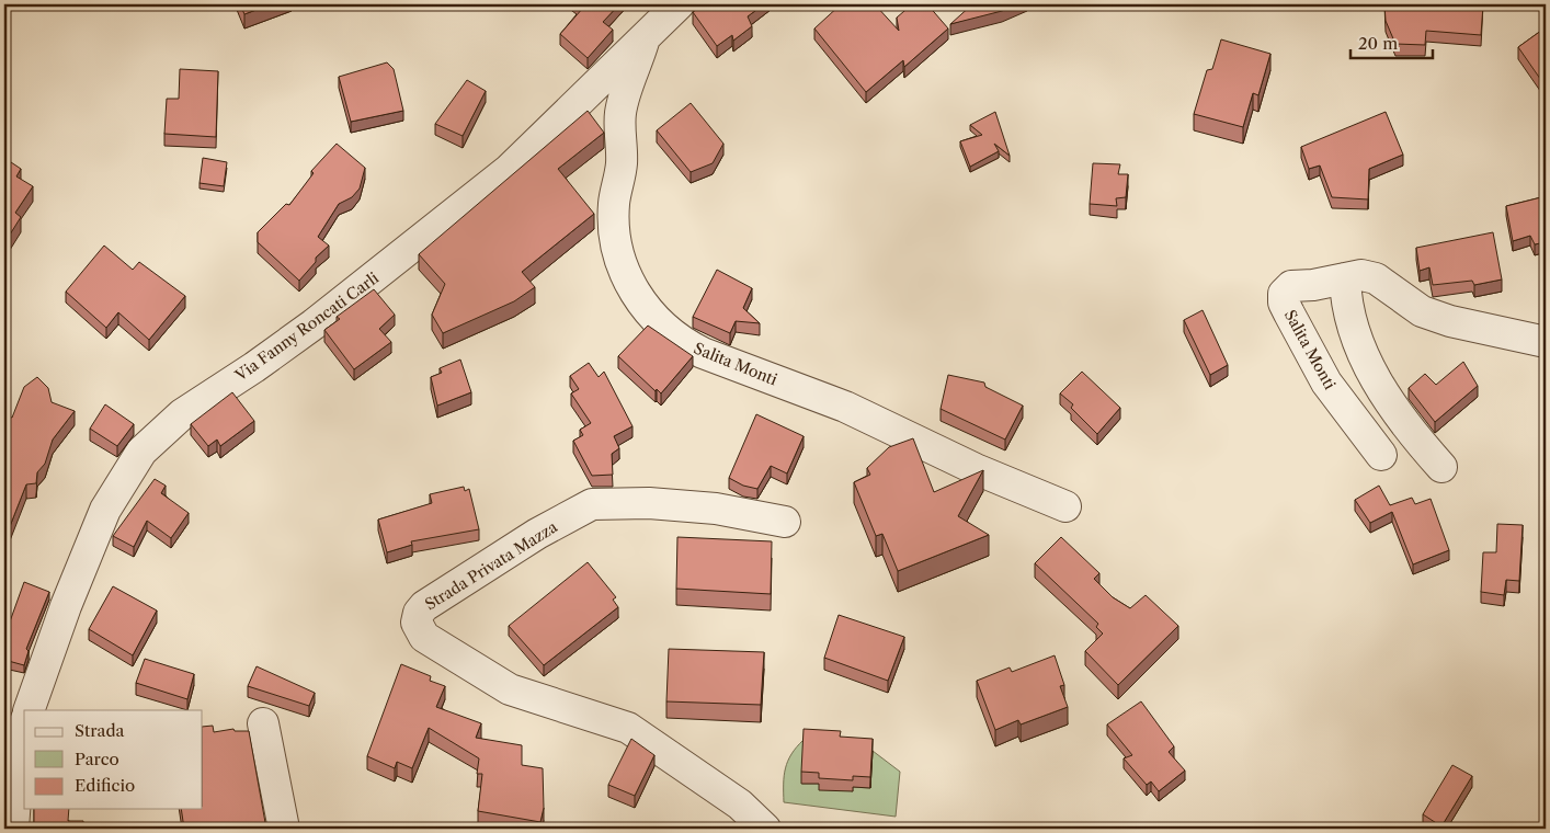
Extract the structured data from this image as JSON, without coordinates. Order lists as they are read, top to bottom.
{
  "streets": {
    "street": ["Via Fanny Roncati Carli", "Salita Monti", "Strada Privata Mazza"]
  },
  "crossings": [
    ["Via Fanny Roncati Carli", "Salita Monti"]
  ],
  "legend": ["Strada", "Parco", "Edificio"],
  "scale_bar": "20 m"
}
